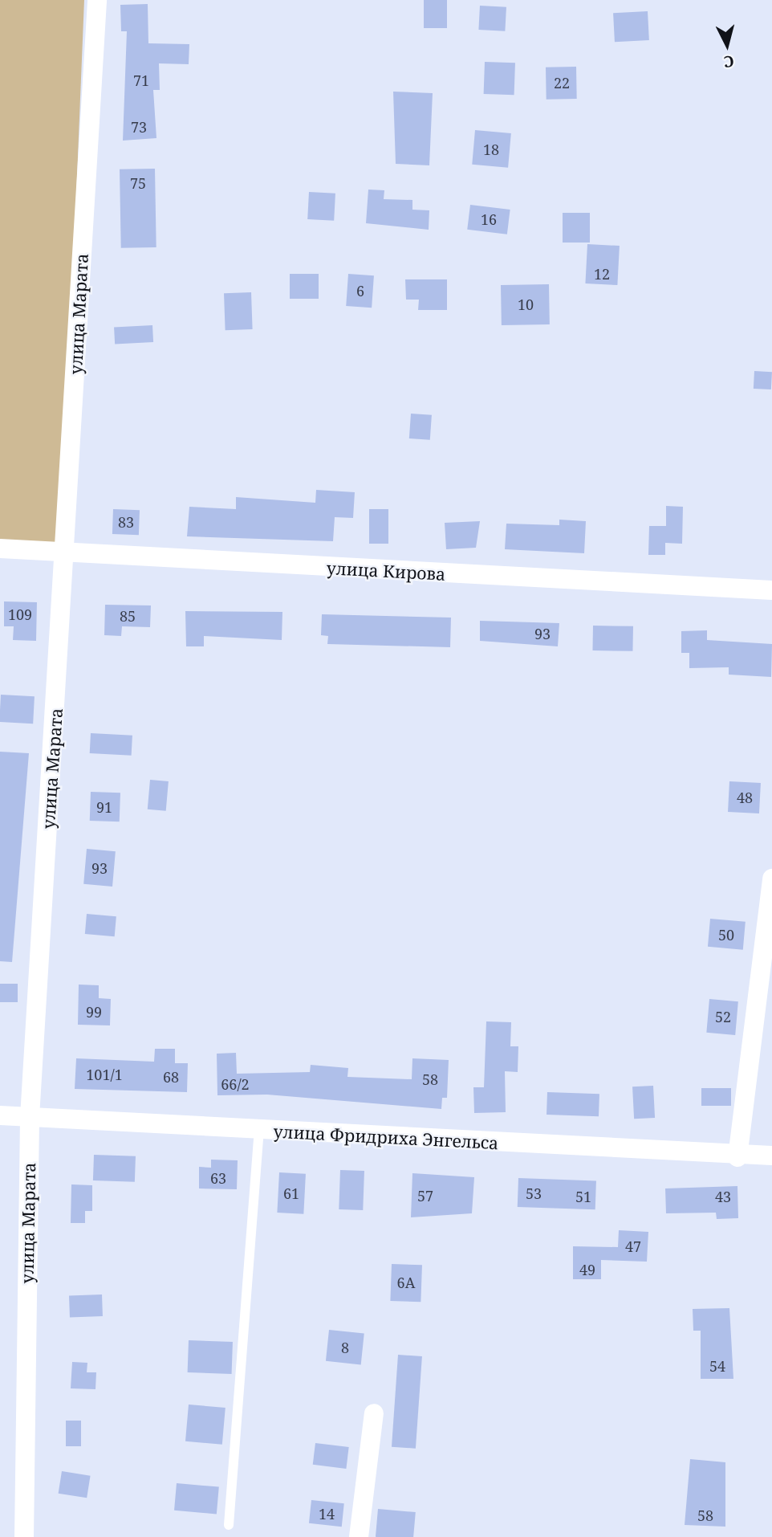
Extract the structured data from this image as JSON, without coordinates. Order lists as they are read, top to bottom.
{
  "streets": {
    "street": ["улица Марата", "улица Кирова", "улица Фридриха Энгельса"]
  },
  "crossings": [
    ["улица Марата", "улица Кирова"],
    ["улица Марата", "улица Фридриха Энгельса"]
  ],
  "house_numbers": [
    "71",
    "22",
    "73",
    "18",
    "75",
    "16",
    "12",
    "6",
    "10",
    "83",
    "109",
    "85",
    "93",
    "48",
    "91",
    "93",
    "50",
    "99",
    "52",
    "101/1",
    "68",
    "58",
    "66/2",
    "63",
    "61",
    "53",
    "57",
    "51",
    "43",
    "47",
    "49",
    "6А",
    "8",
    "54",
    "14",
    "58"
  ],
  "north": "bottom"
}
